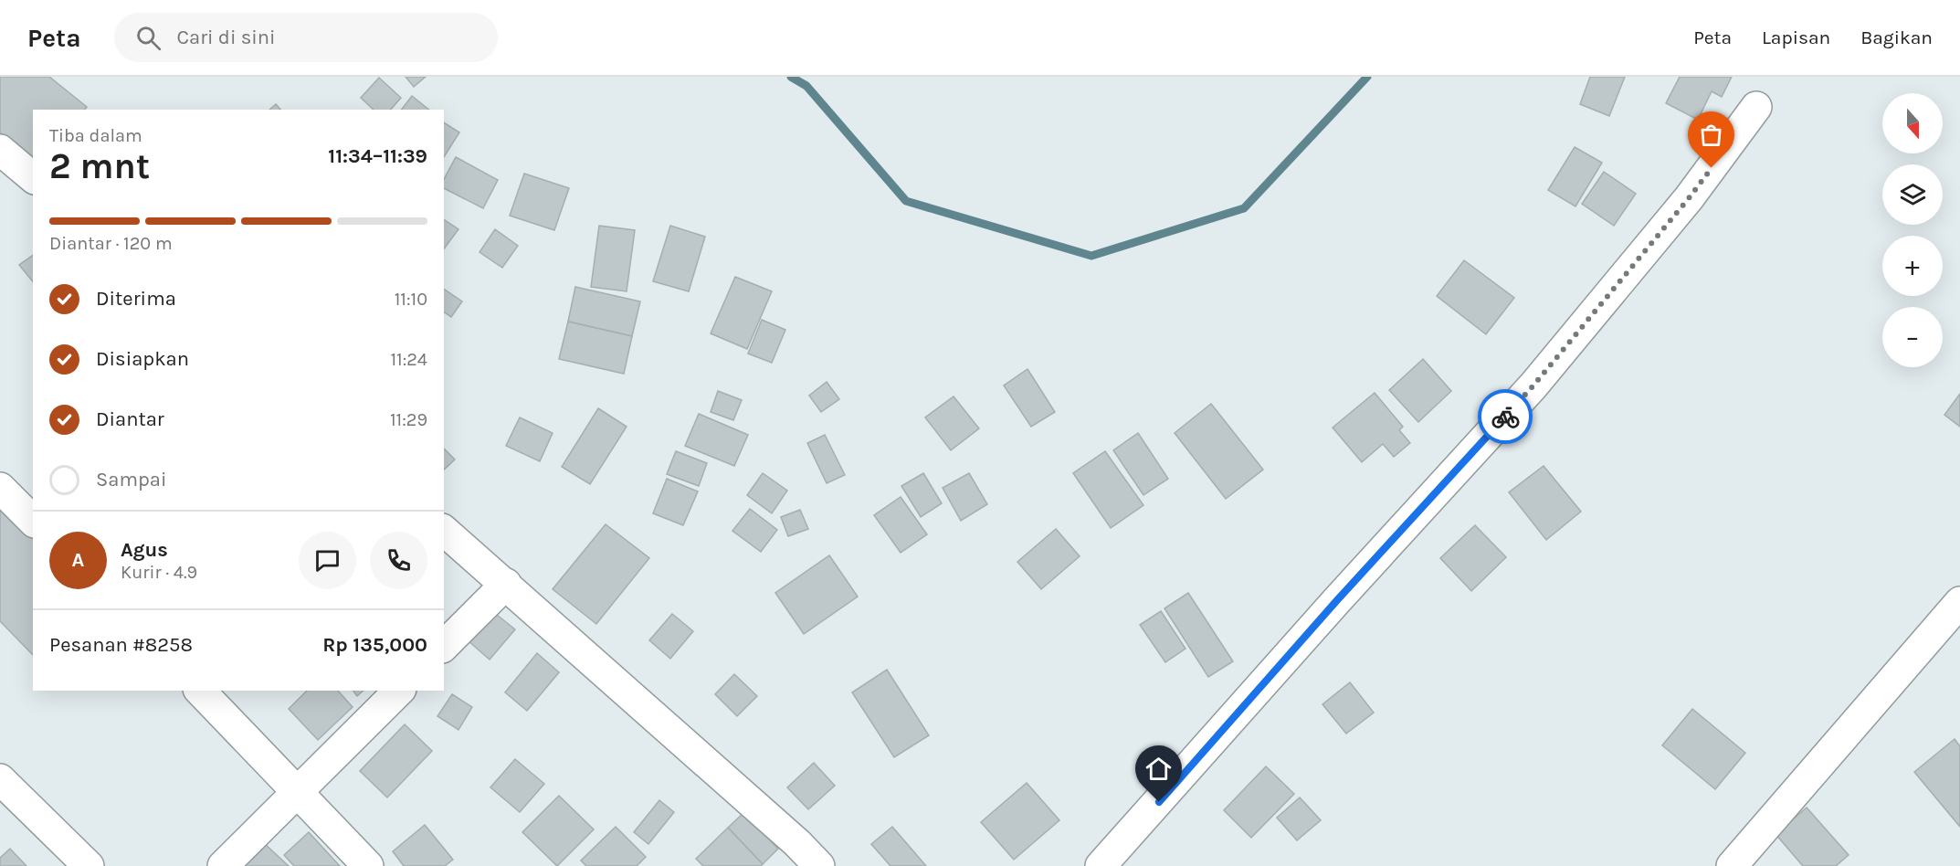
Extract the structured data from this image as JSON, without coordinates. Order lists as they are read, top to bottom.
{
  "north": "bottom",
  "page": {
    "header": "Peta",
    "search": "Cari di sini",
    "nav": ["Peta", "Lapisan", "Bagikan"],
    "map_buttons": ["+", "−"],
    "heading": ["2 mnt", "Tiba dalam", "11:34–11:39"],
    "panel": [
      "Agus",
      "Kurir · 4.9",
      "Pesanan #8258",
      "Rp 135,000"
    ],
    "bar": "Diantar · 120 m",
    "list": [
      ["Diterima", "11:10"],
      ["Disiapkan", "11:24"],
      ["Diantar", "11:29"],
      "Sampai"
    ],
    "round": "A"
  }
}
